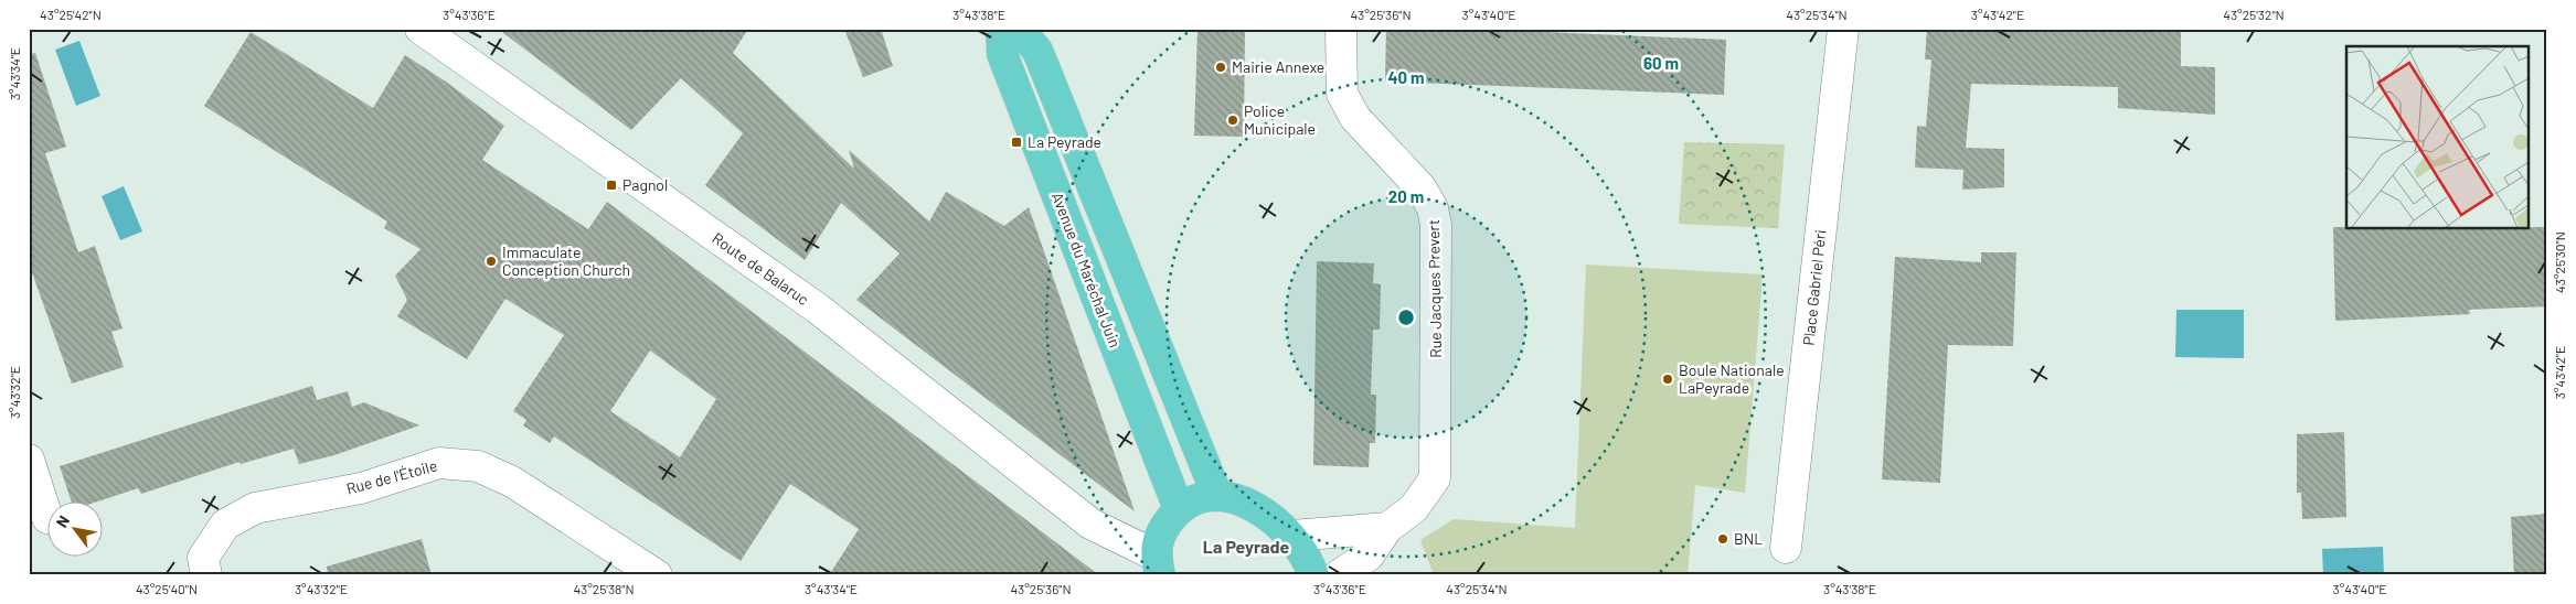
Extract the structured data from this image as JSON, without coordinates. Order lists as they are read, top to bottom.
{
  "streets": {
    "main road": ["Avenue du Maréchal Juin"],
    "street": [
      "Route de Balaruc",
      "Place Gabriel Péri",
      "Rue Jacques Prevert",
      "Rue de l'Étoile"
    ]
  },
  "crossings": [
    ["Route de Balaruc", "Avenue du Maréchal Juin"]
  ],
  "districts": ["La Peyrade"],
  "places": {
    "other": [
      "Mairie Annexe",
      "Police Municipale",
      "Immaculate Conception Church",
      "Boule Nationale LaPeyrade",
      "BNL"
    ],
    "transit": ["La Peyrade", "Pagnol"]
  },
  "north": "top left",
  "coordinates": [
    "43°25'42\"N",
    "3°43'36\"E",
    "3°43'38\"E",
    "43°25'36\"N",
    "3°43'40\"E",
    "43°25'34\"N",
    "3°43'42\"E",
    "43°25'32\"N",
    "3°43'34\"E",
    "43°25'30\"N",
    "3°43'32\"E",
    "43°25'40\"N",
    "43°25'38\"N"
  ],
  "rings": ["60 m", "40 m", "20 m"]
}
